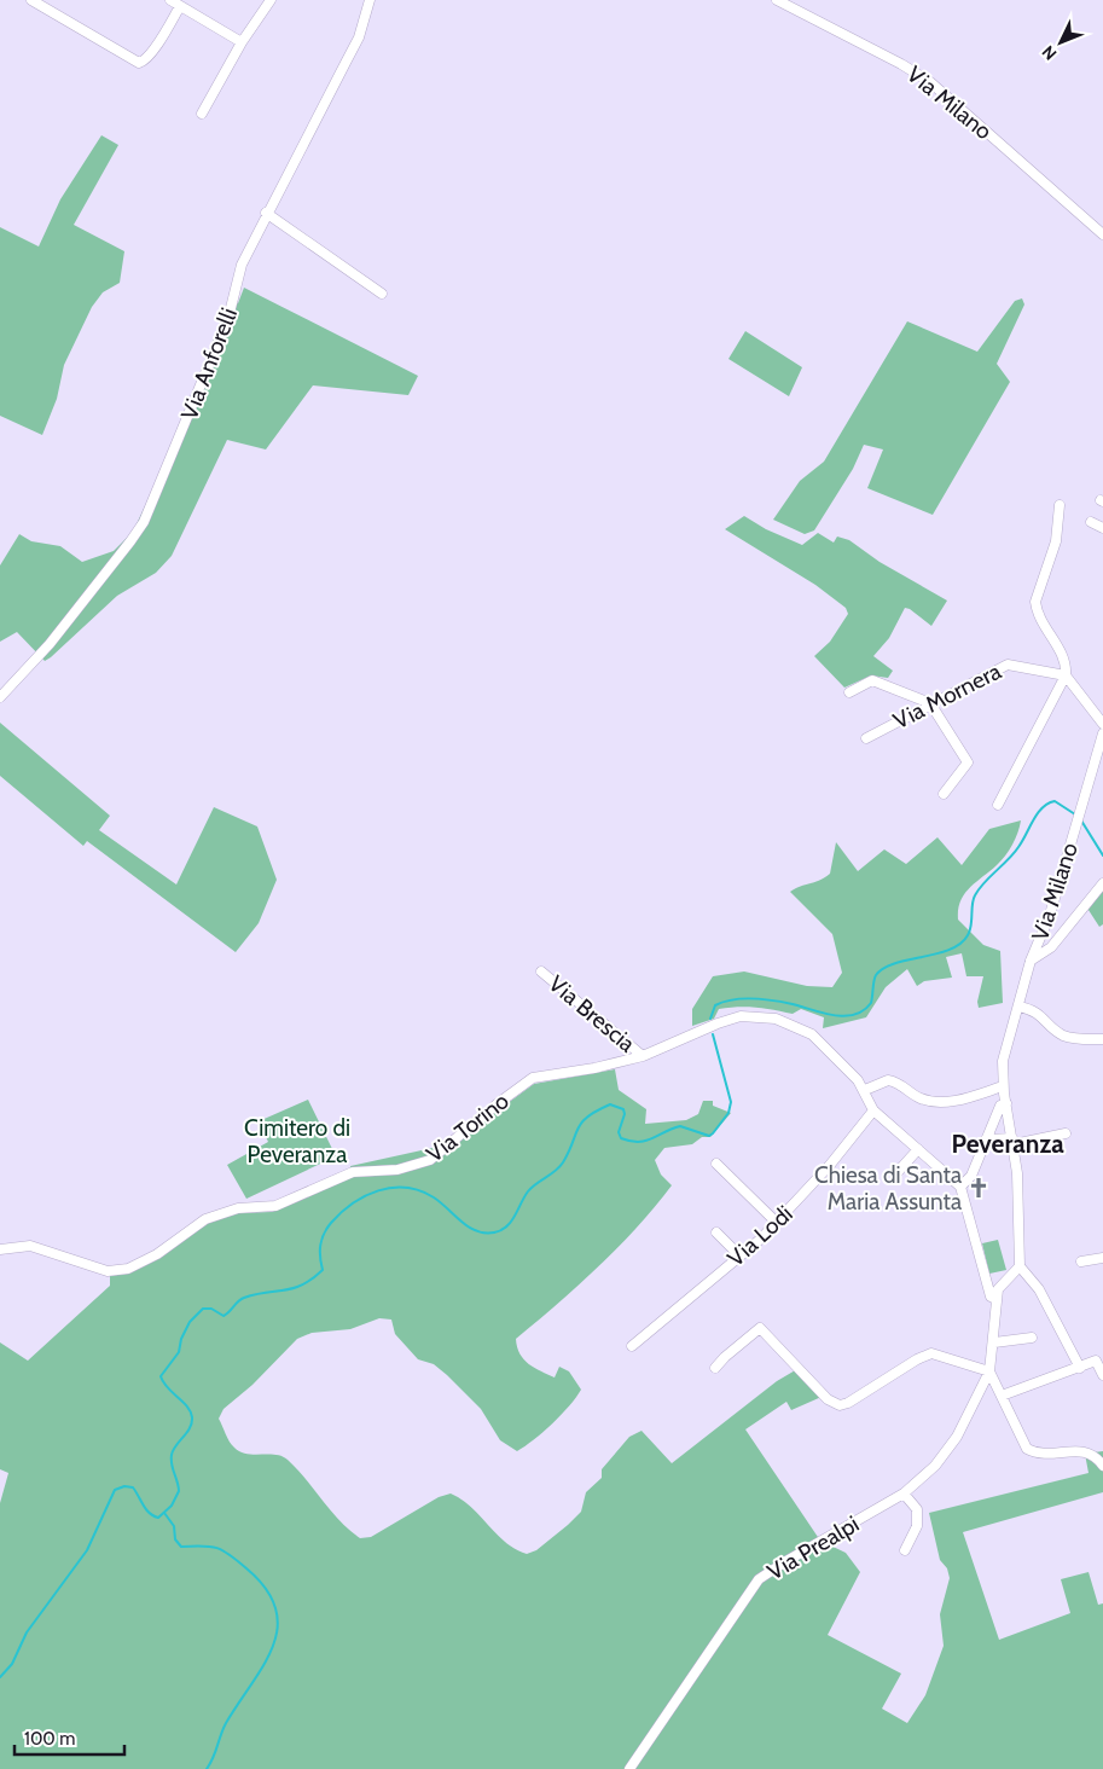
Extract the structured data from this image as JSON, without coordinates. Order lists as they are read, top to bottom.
{
  "streets": {
    "street": [
      "Via Milano",
      "Via Anforelli",
      "Via Mornera",
      "Via Brescia",
      "Via Torino",
      "Via Lodi",
      "Via Prealpi"
    ]
  },
  "crossings": [
    ["Via Brescia", "Via Torino"]
  ],
  "districts": ["Peveranza"],
  "parks": ["Cimitero di Peveranza"],
  "places": {
    "church": ["Chiesa di Santa Maria Assunta"]
  },
  "scale_bar": "100 m",
  "north": "bottom left"
}
